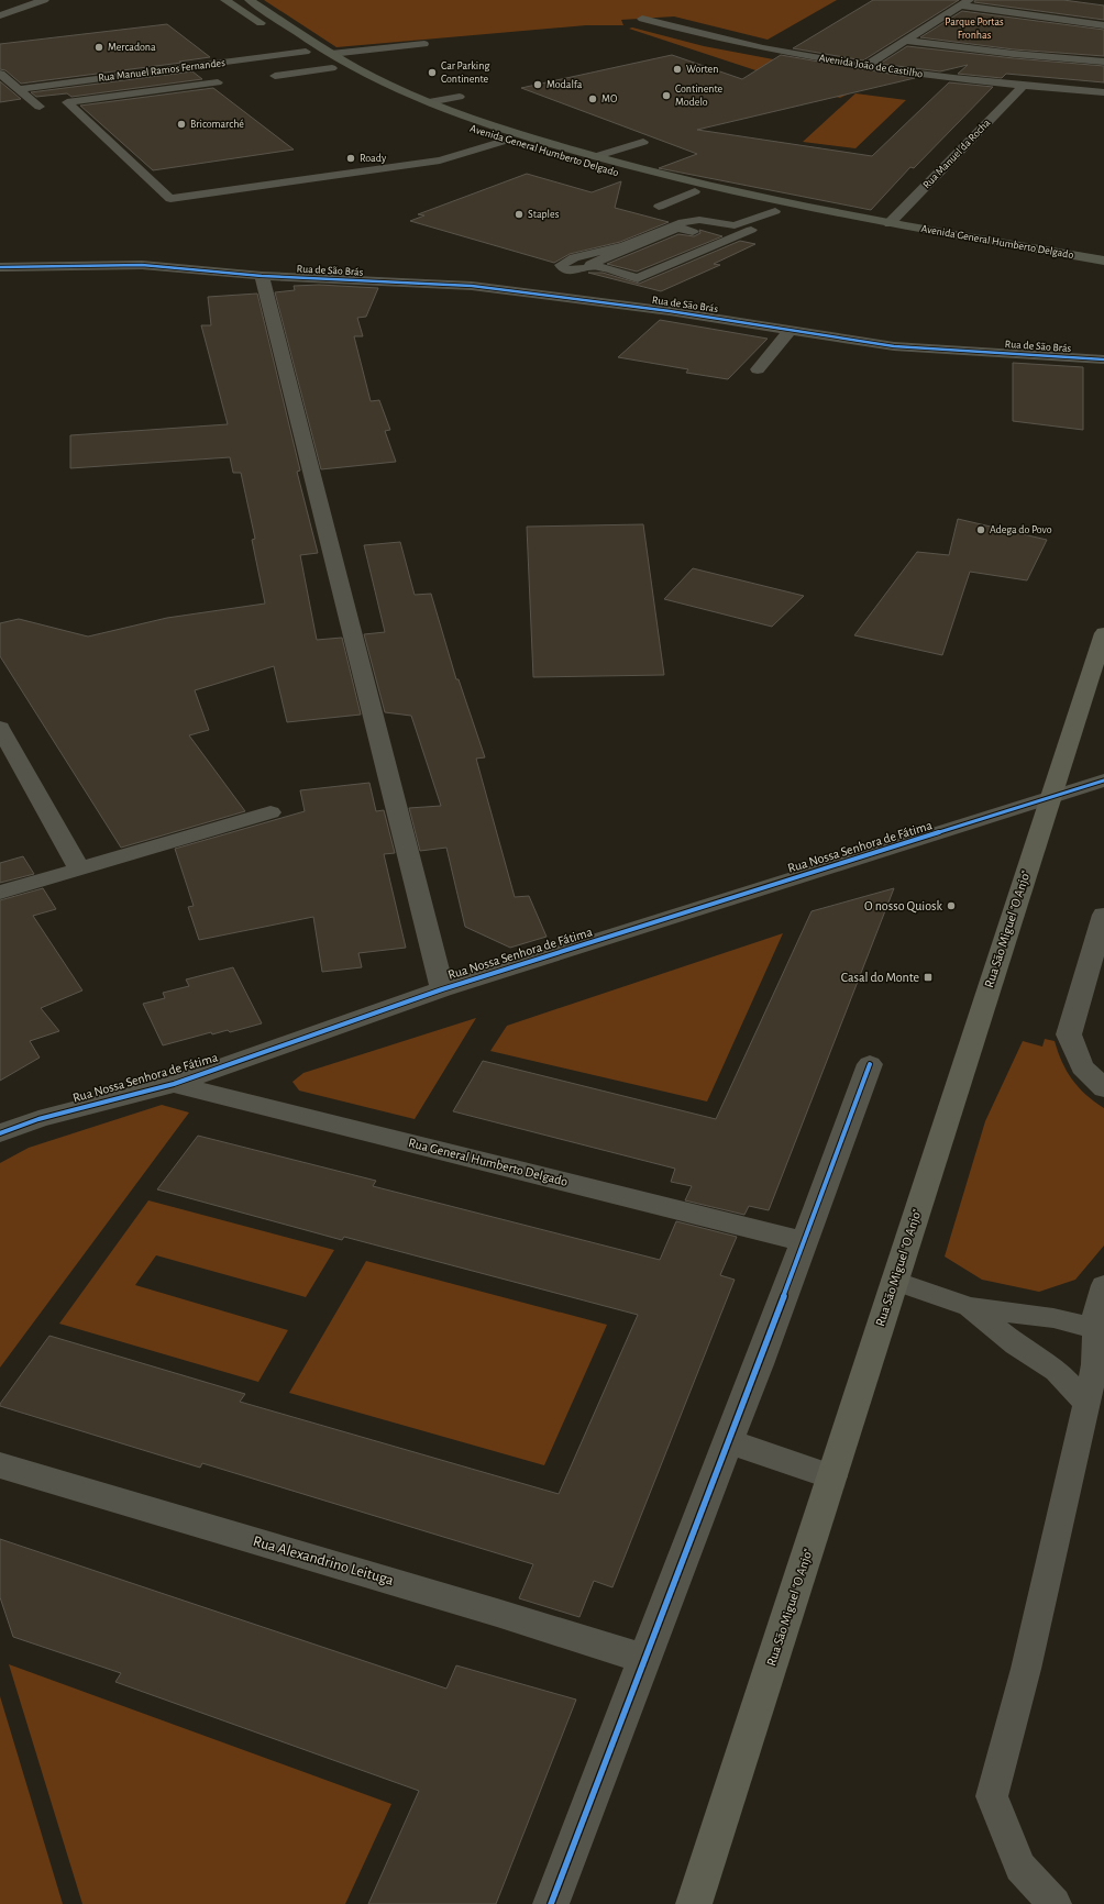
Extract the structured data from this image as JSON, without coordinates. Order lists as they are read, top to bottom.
{
  "streets": {
    "main road": ["Avenida General Humberto Delgado", "Rua São Miguel \"O Anjo\""],
    "street": [
      "Avenida João de Castilho",
      "Rua Manuel Ramos Fernandes",
      "Rua Manuel da Rocha",
      "Rua de São Brás",
      "Rua Nossa Senhora de Fátima",
      "Rua General Humberto Delgado",
      "Rua Alexandrino Leituga"
    ]
  },
  "crossings": [
    ["Avenida João de Castilho", "Rua Manuel da Rocha"],
    ["Avenida General Humberto Delgado", "Rua Manuel da Rocha"],
    ["Rua Nossa Senhora de Fátima", "Rua São Miguel \"O Anjo\""],
    ["Rua Nossa Senhora de Fátima", "Rua General Humberto Delgado"]
  ],
  "parks": ["Parque Portas Fronhas"],
  "places": {
    "other": [
      "Mercadona",
      "Worten",
      "Car Parking Continente",
      "Modalfa",
      "Continente Modelo",
      "MO",
      "Bricomarché",
      "Roady",
      "Staples",
      "Adega do Povo",
      "O nosso Quiosk"
    ],
    "transit": ["Casal do Monte"]
  }
}
